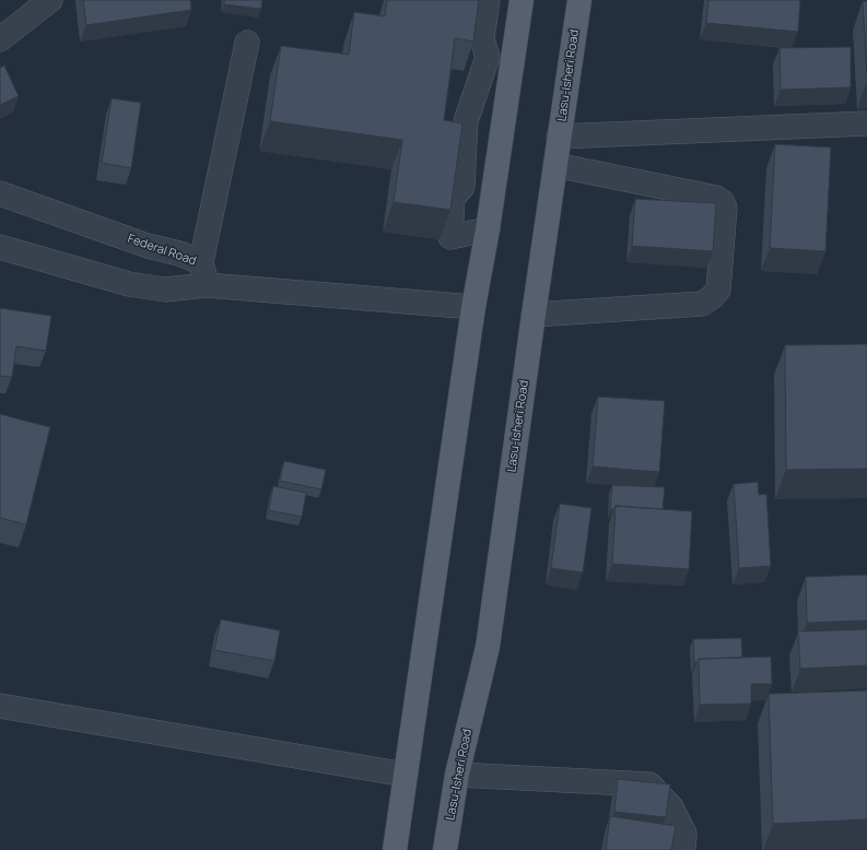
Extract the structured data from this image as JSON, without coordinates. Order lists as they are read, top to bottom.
{
  "streets": {
    "main road": ["Lasu-Isheri Road"],
    "street": ["Federal Road"]
  }
}
